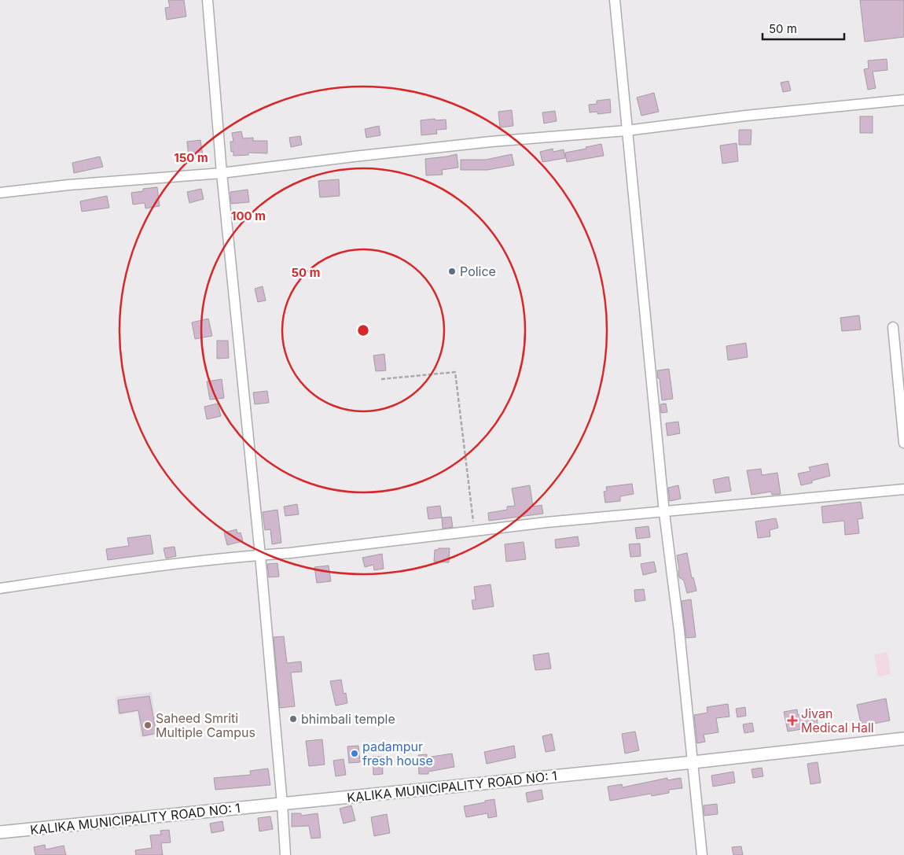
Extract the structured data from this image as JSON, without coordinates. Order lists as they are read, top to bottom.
{
  "streets": {
    "street": ["KALIKA MUNICIPALITY ROAD NO: 1"]
  },
  "places": {
    "other": [
      "Police",
      "bhimbali temple",
      "Saheed Smriti Multiple Campus",
      "padampur fresh house"
    ],
    "health": ["Jivan Medical Hall"]
  },
  "scale_bar": "50 m",
  "rings": ["150 m", "100 m", "50 m"]
}
